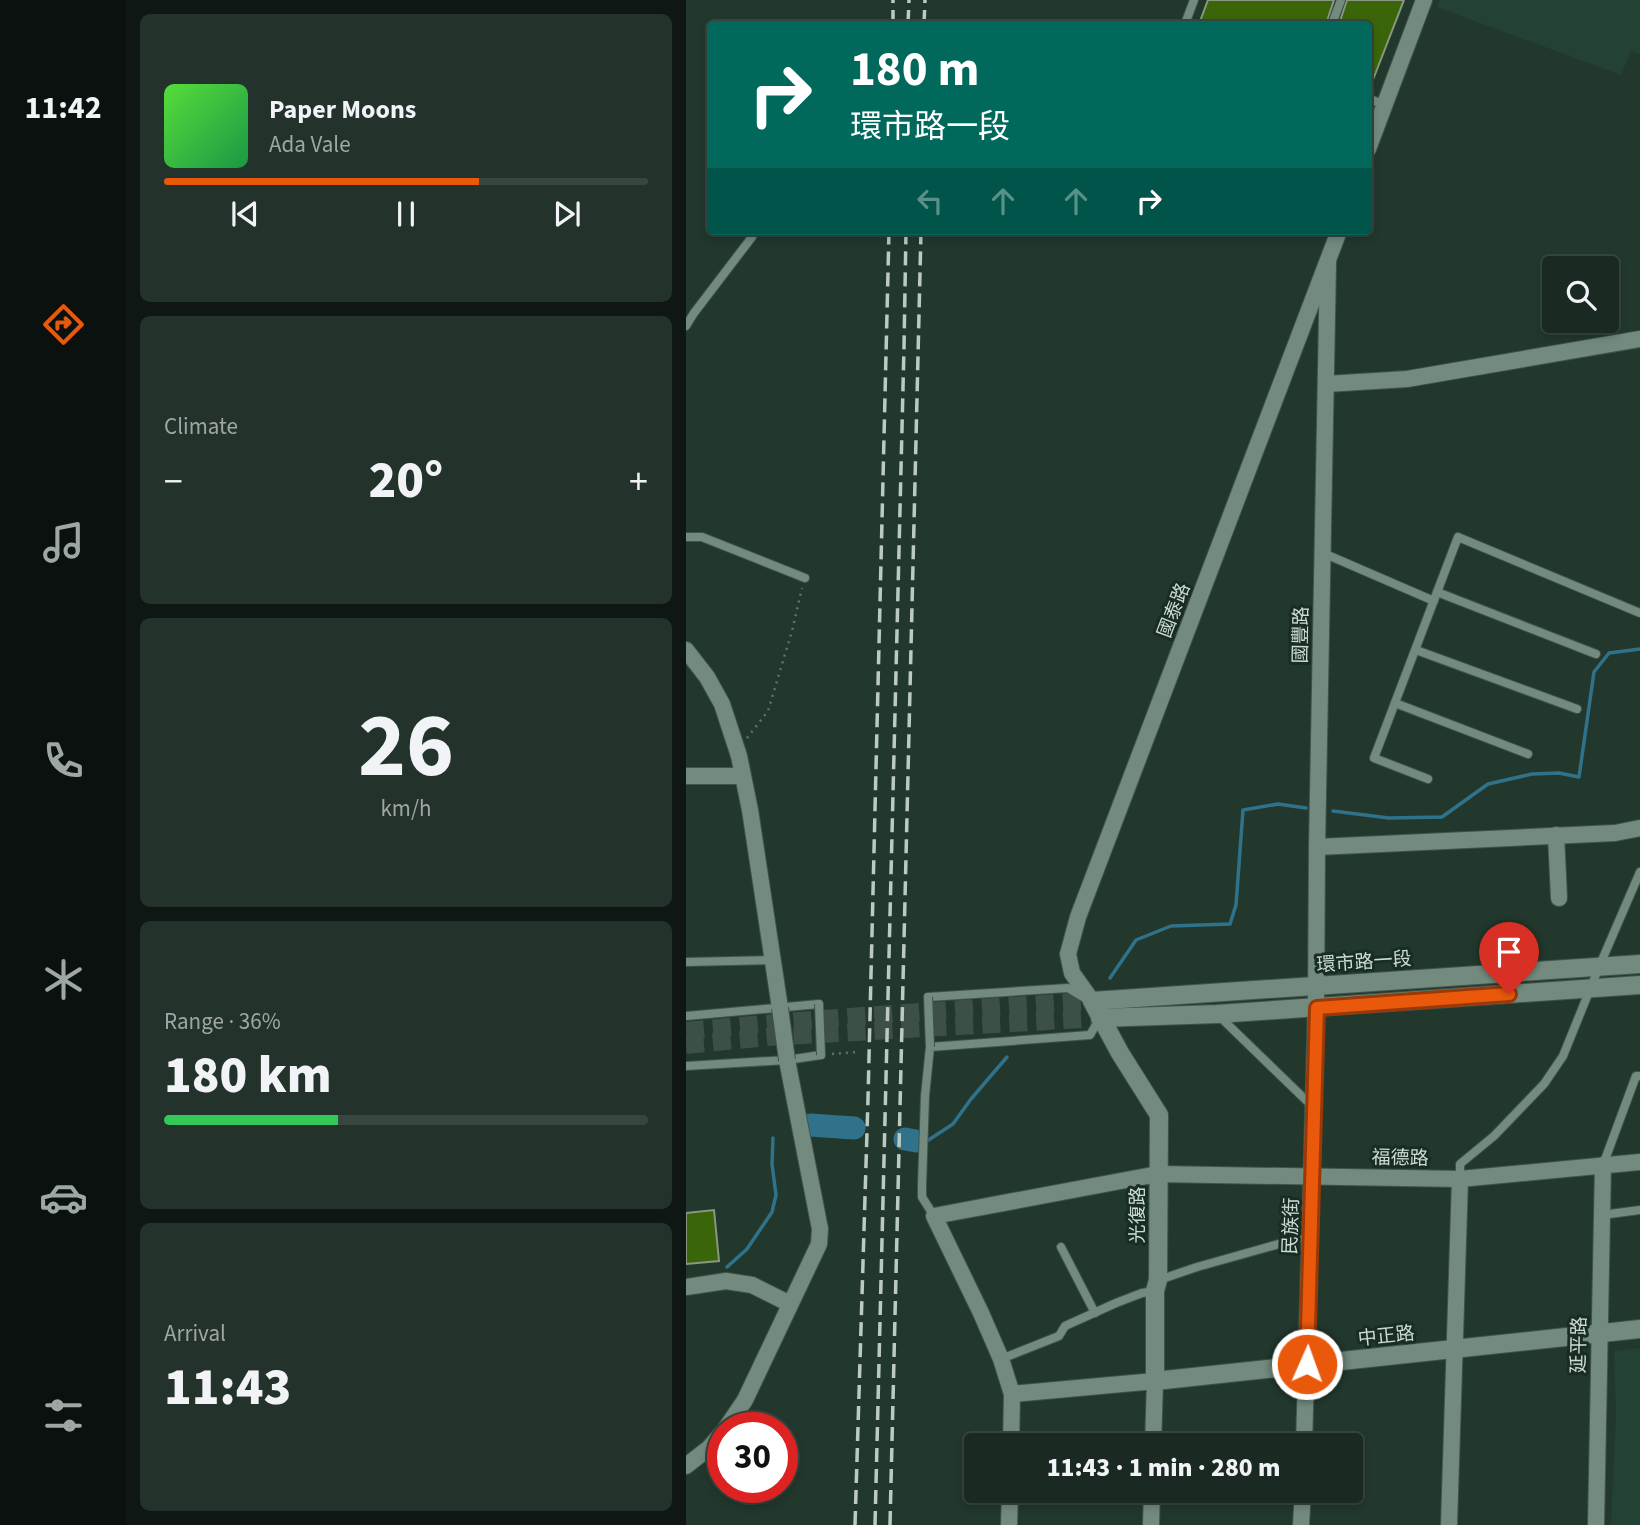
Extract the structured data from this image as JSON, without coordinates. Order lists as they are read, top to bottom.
{
  "streets": {
    "main road": ["環市路一段", "光復路", "中正路"],
    "street": [
      "國泰路",
      "國豐路",
      "福德路",
      "民族街",
      "延平路"
    ]
  },
  "crossings": [
    ["國泰路", "國豐路"],
    ["國泰路", "環市路一段"],
    ["國泰路", "光復路"],
    ["國豐路", "環市路一段"],
    ["國豐路", "民族街"],
    ["環市路一段", "光復路"],
    ["福德路", "光復路"],
    ["福德路", "民族街"],
    ["福德路", "延平路"],
    ["光復路", "中正路"],
    ["民族街", "中正路"],
    ["中正路", "延平路"]
  ],
  "page": {
    "tabs": "11:42",
    "turn": ["180 m", "環市路一段"],
    "song": ["Paper Moons", "Ada Vale"],
    "tile": [
      "Climate",
      ["26", "km/h"],
      ["Range · 36%", "180 km"],
      ["Arrival", "11:43"]
    ],
    "heat": ["−", "20°", "+"],
    "limit": "30",
    "trip": "11:43 · 1 min · 280 m"
  }
}
